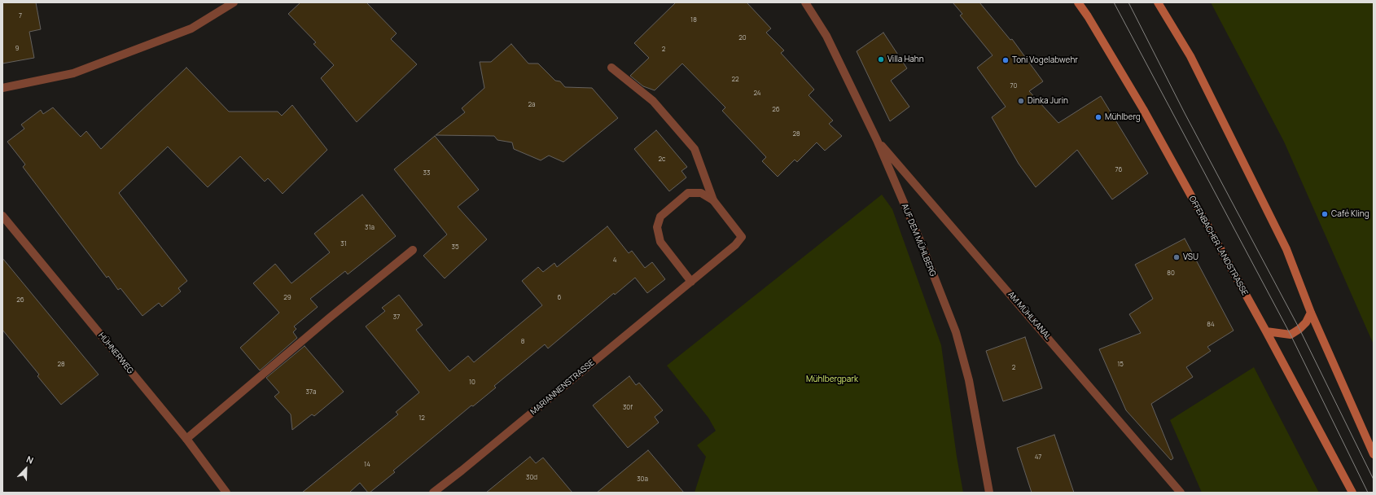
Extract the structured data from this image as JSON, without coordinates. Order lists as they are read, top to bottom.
{
  "streets": {
    "main road": ["OFFENBACHER LANDSTRASSE"],
    "street": [
      "AUF DEM MÜHLBERG",
      "AM MÜHLKANAL",
      "HÜHNERWEG",
      "MARIANNENSTRASSE"
    ]
  },
  "crossings": [
    ["AUF DEM MÜHLBERG", "AM MÜHLKANAL"]
  ],
  "parks": ["Mühlbergpark"],
  "places": [
    "Villa Hahn",
    "Toni Vogelabwehr",
    "Dinka Jurin",
    "Mühlberg",
    "Café Kling",
    "VSU"
  ],
  "house_numbers": [
    "7",
    "18",
    "20",
    "9",
    "2",
    "22",
    "70",
    "24",
    "2a",
    "26",
    "28",
    "2c",
    "76",
    "33",
    "31a",
    "31",
    "35",
    "4",
    "80",
    "29",
    "6",
    "26",
    "37",
    "84",
    "8",
    "28",
    "15",
    "2",
    "10",
    "37a",
    "30f",
    "12",
    "47",
    "14",
    "30d",
    "30a"
  ],
  "north": "top right"
}
